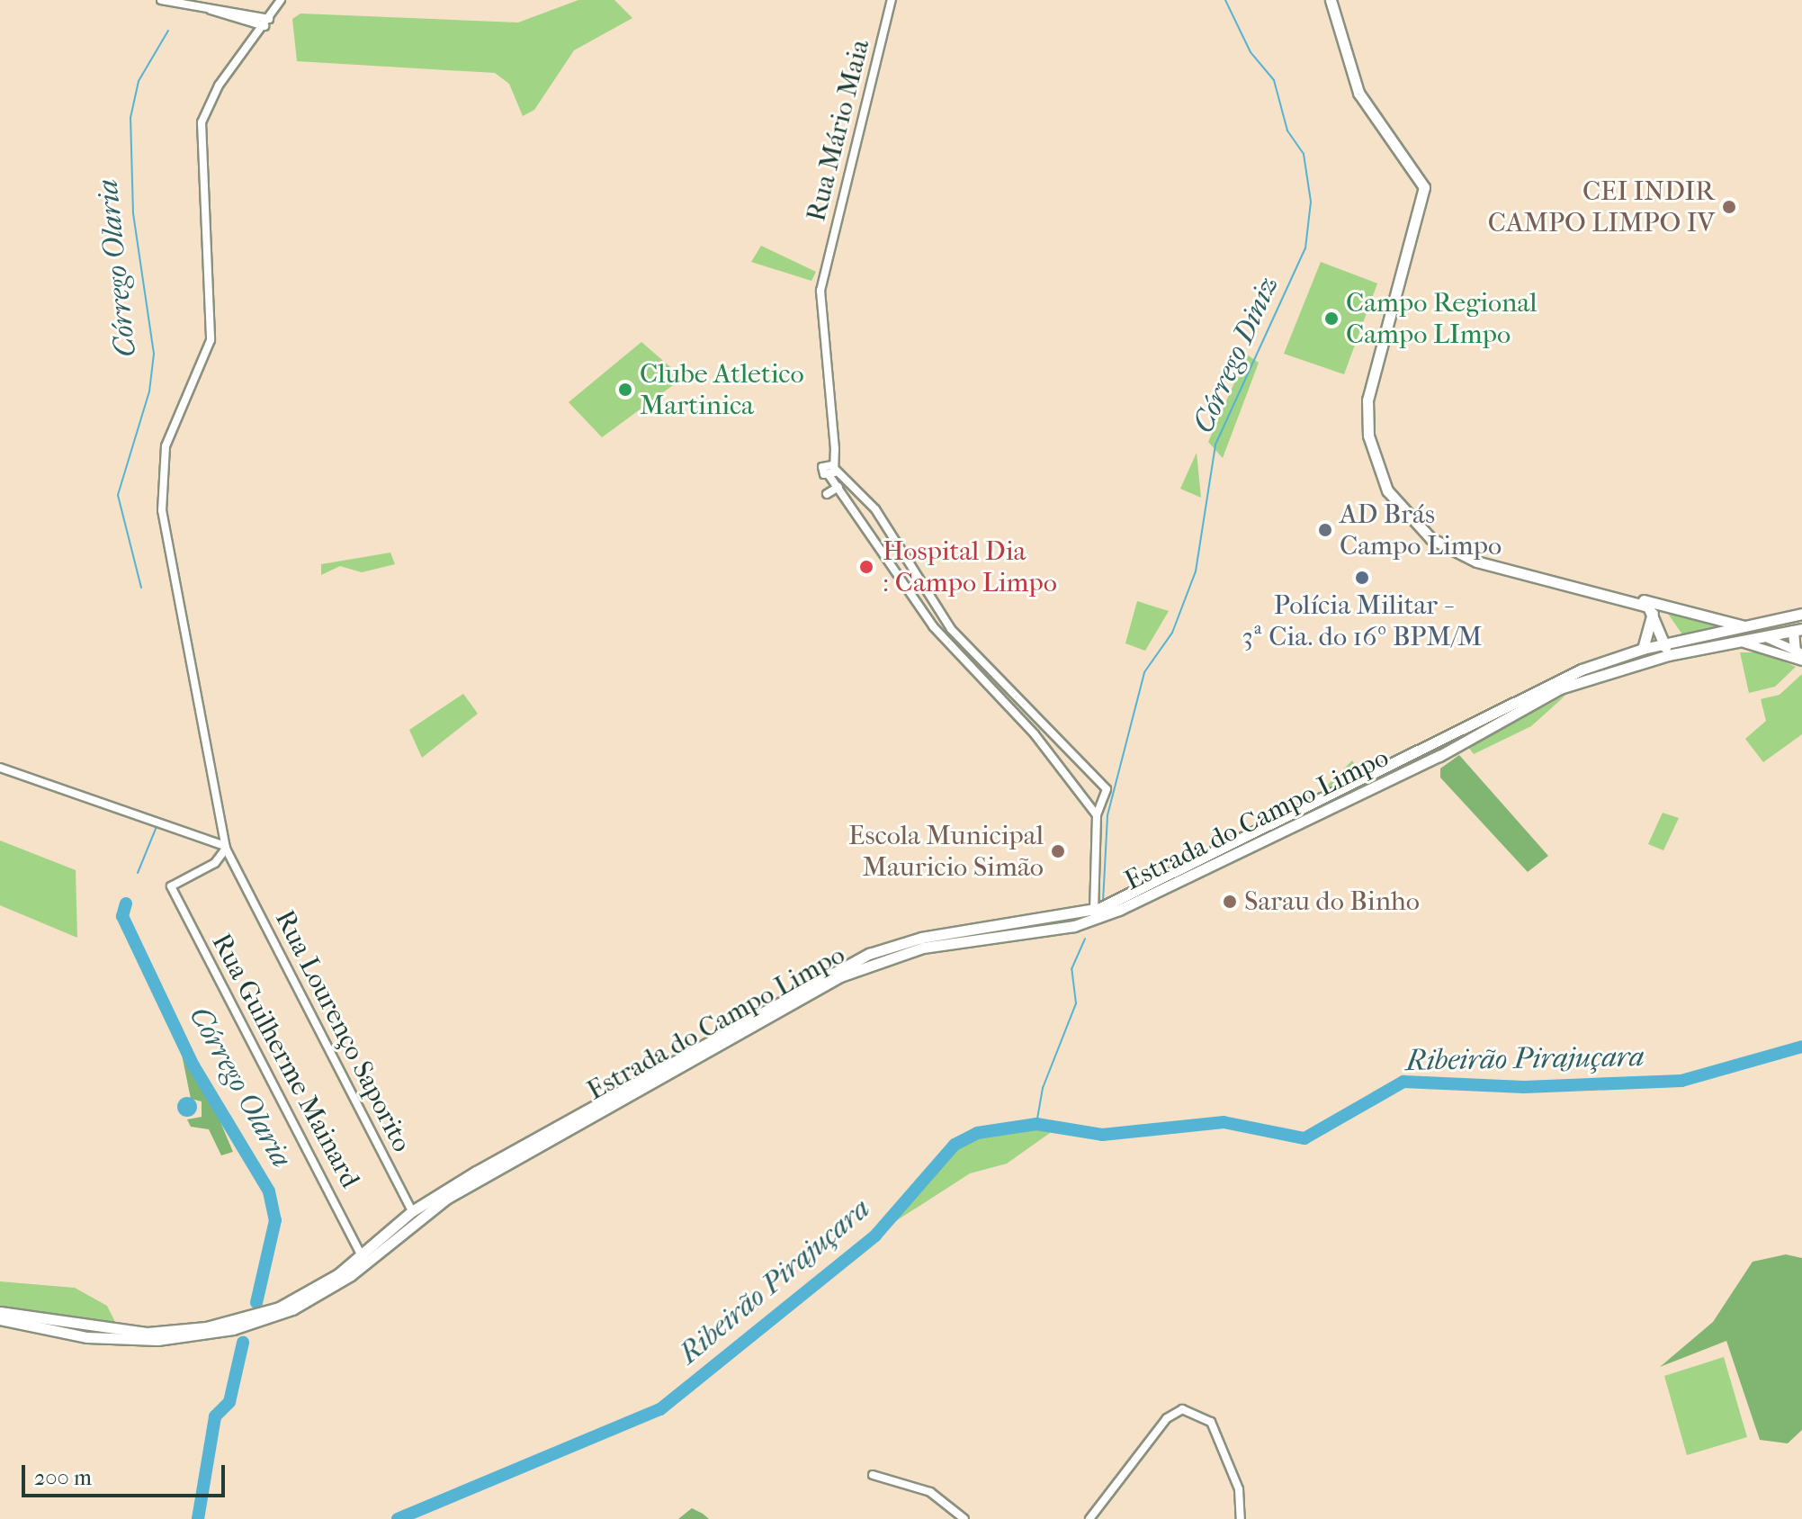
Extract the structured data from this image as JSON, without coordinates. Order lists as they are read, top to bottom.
{
  "streets": {
    "main road": ["Estrada do Campo Limpo"],
    "street": ["Rua Mário Maia", "Rua Lourenço Saporito", "Rua Guilherme Mainard"]
  },
  "crossings": [
    ["Estrada do Campo Limpo", "Rua Lourenço Saporito"],
    ["Estrada do Campo Limpo", "Rua Guilherme Mainard"]
  ],
  "water": ["Córrego Olaria", "Córrego Diniz", "Ribeirão Pirajuçara"],
  "places": [
    "CEI INDIR CAMPO LIMPO IV",
    "Campo Regional Campo LImpo",
    "Clube Atletico Martinica",
    "AD Brás Campo Limpo",
    "Hospital Dia : Campo Limpo",
    "Polícia Militar - 3ª Cia. do 16º BPM/M",
    "Escola Municipal Mauricio Simão",
    "Sarau do Binho"
  ],
  "scale_bar": "200 m"
}
